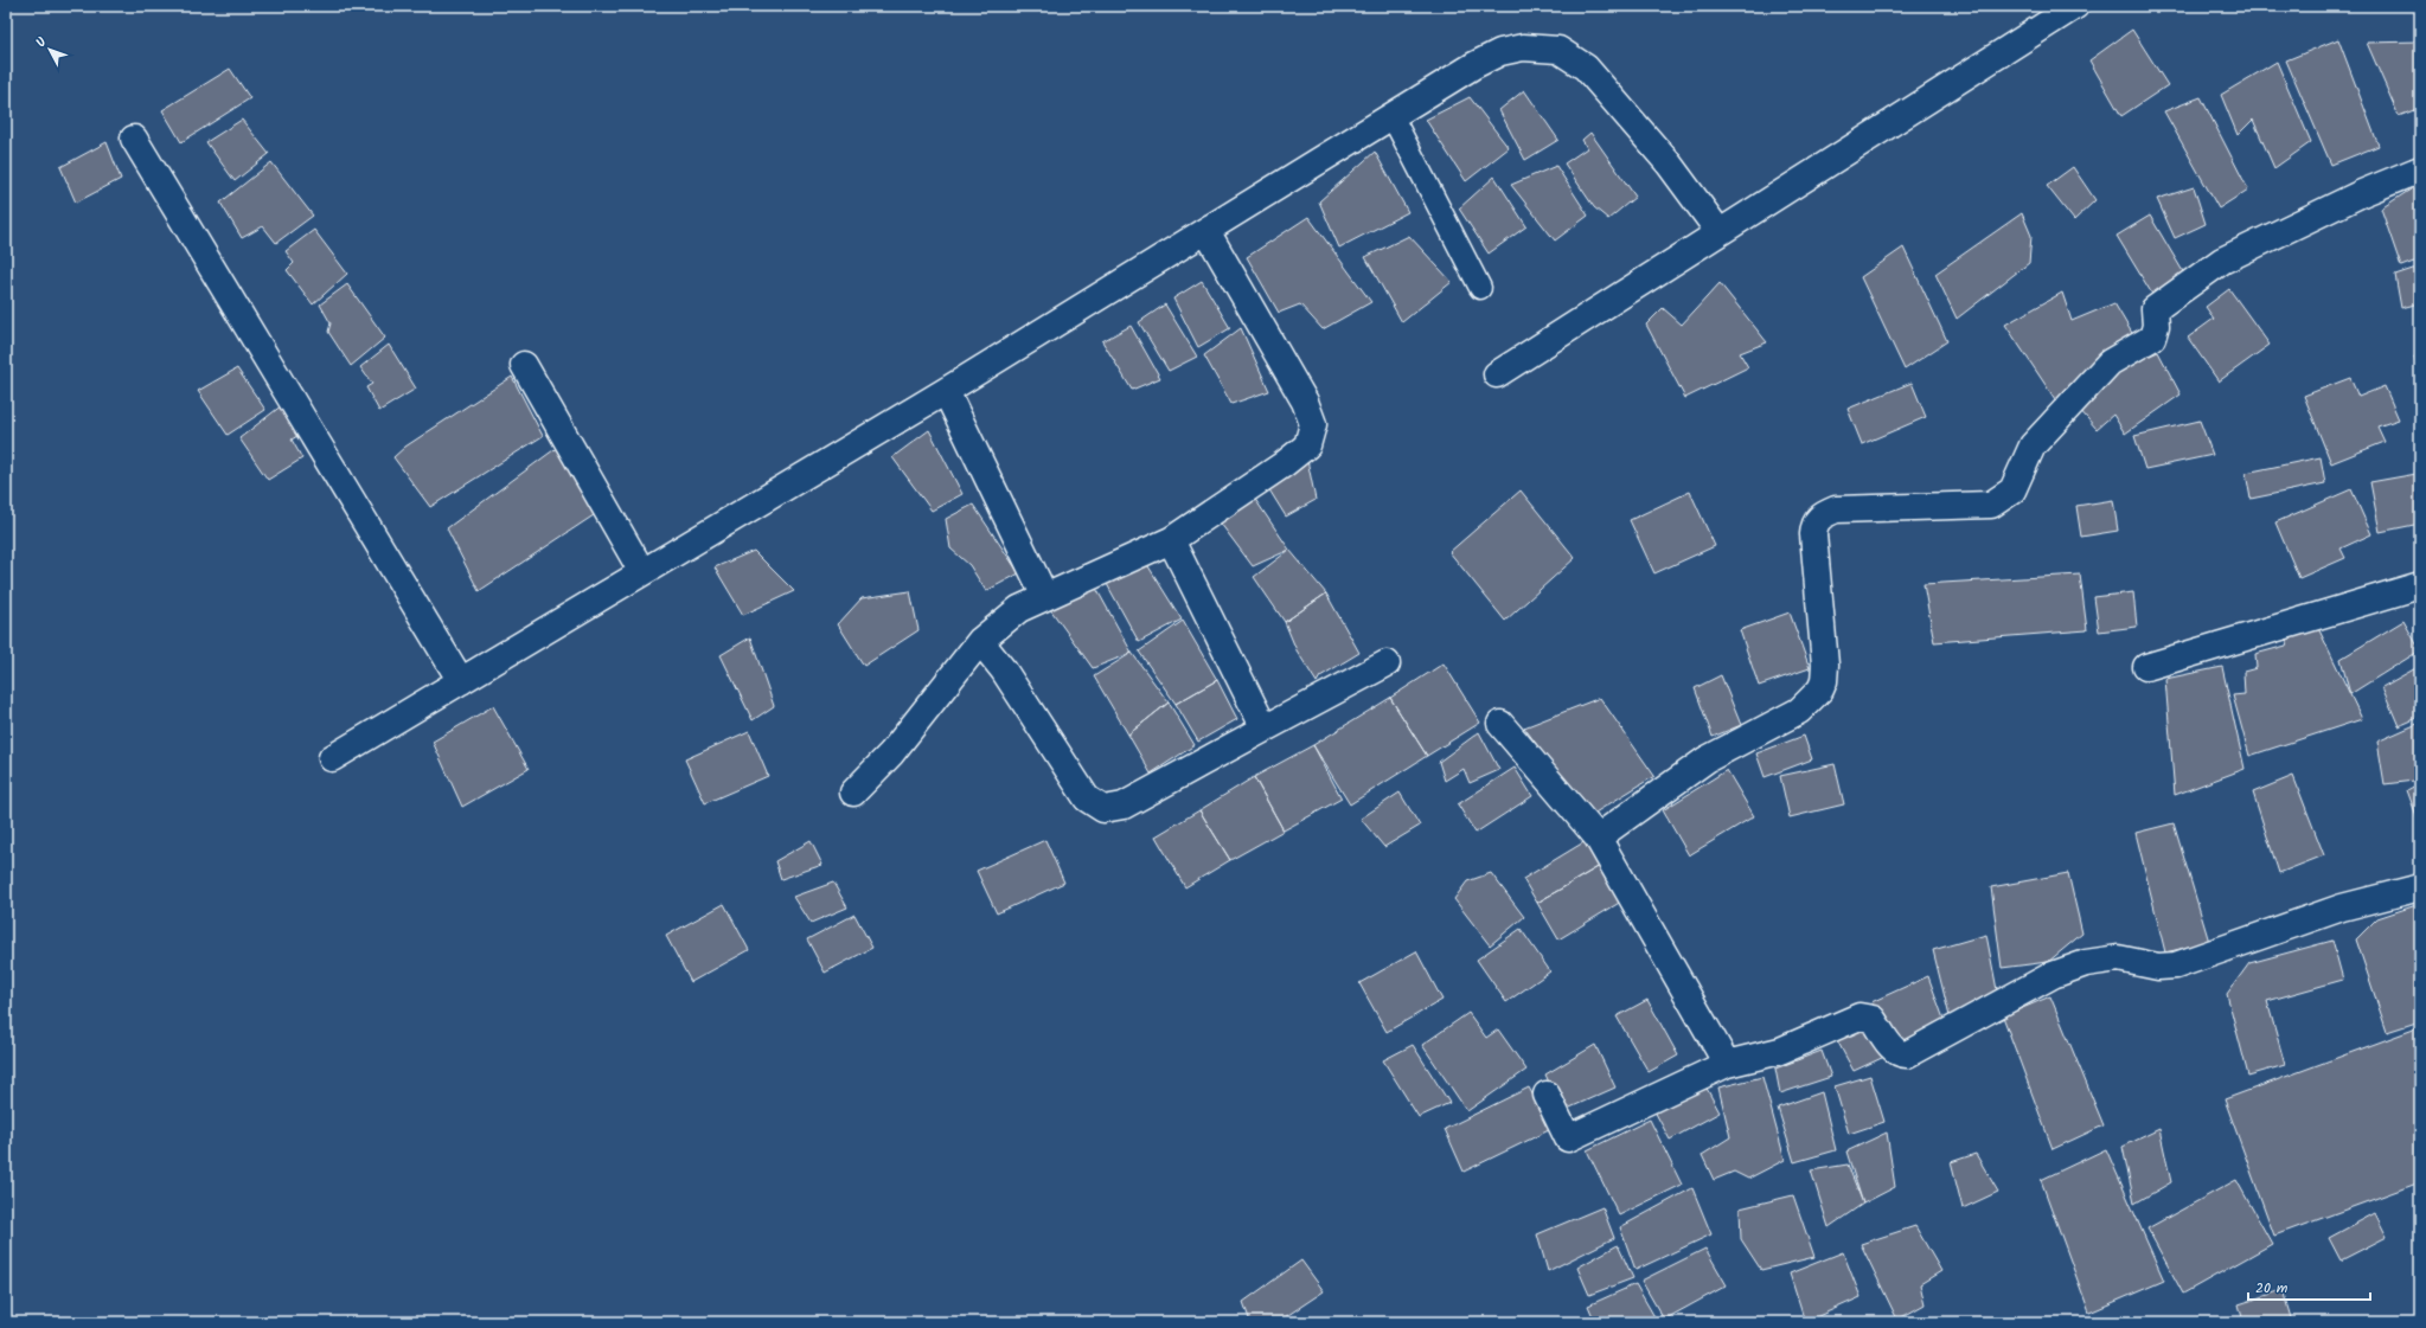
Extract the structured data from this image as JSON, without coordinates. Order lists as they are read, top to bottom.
{
  "scale_bar": "20 m",
  "north": "top left"
}
